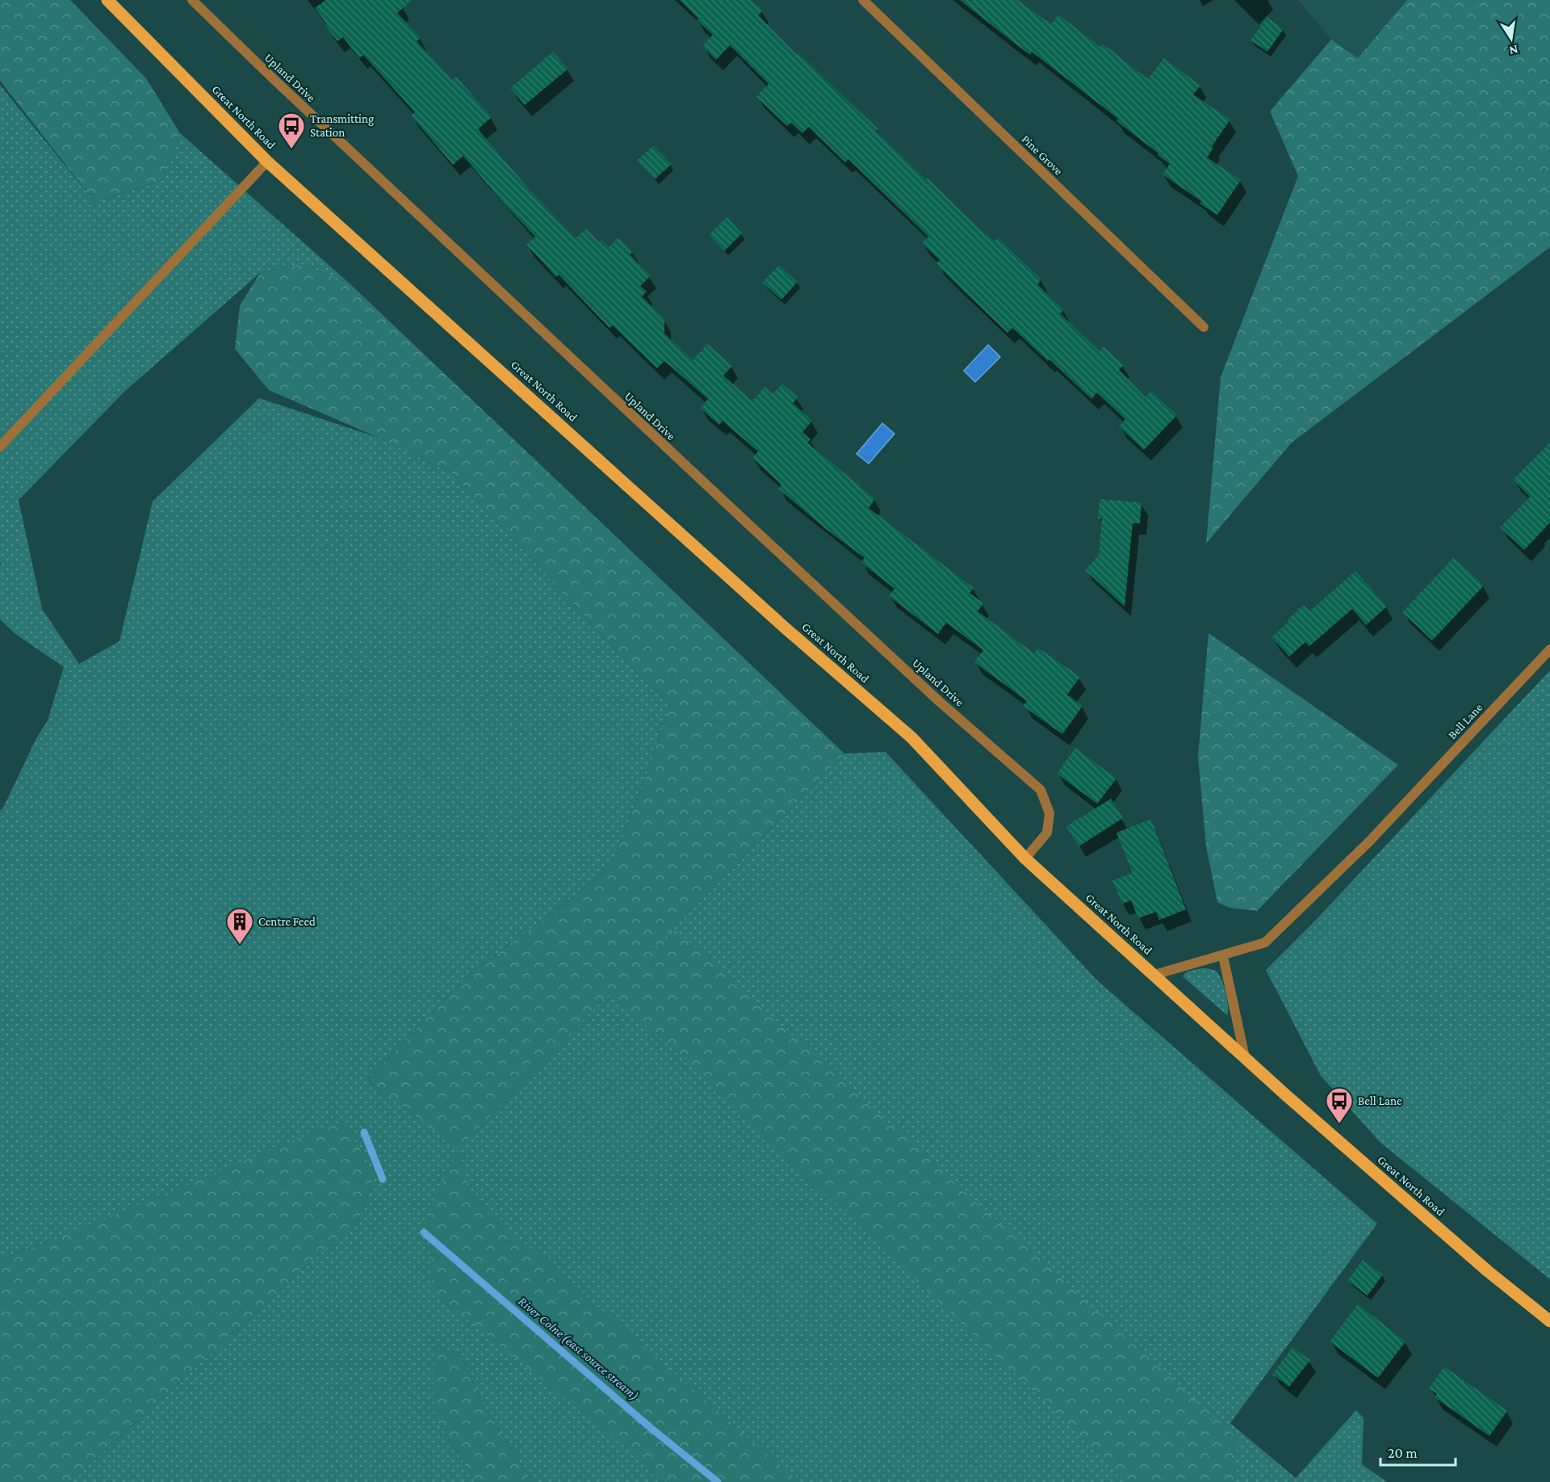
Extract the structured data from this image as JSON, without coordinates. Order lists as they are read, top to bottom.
{
  "streets": {
    "main road": ["Great North Road"],
    "street": ["Upland Drive", "Pine Grove", "Bell Lane"]
  },
  "crossings": [
    ["Upland Drive", "Great North Road"],
    ["Great North Road", "Bell Lane"]
  ],
  "water": ["River Colne (east source stream)"],
  "places": {
    "bus stop": ["Transmitting Station", "Bell Lane"],
    "building": ["Centre Feed"]
  },
  "scale_bar": "20 m",
  "north": "bottom"
}
